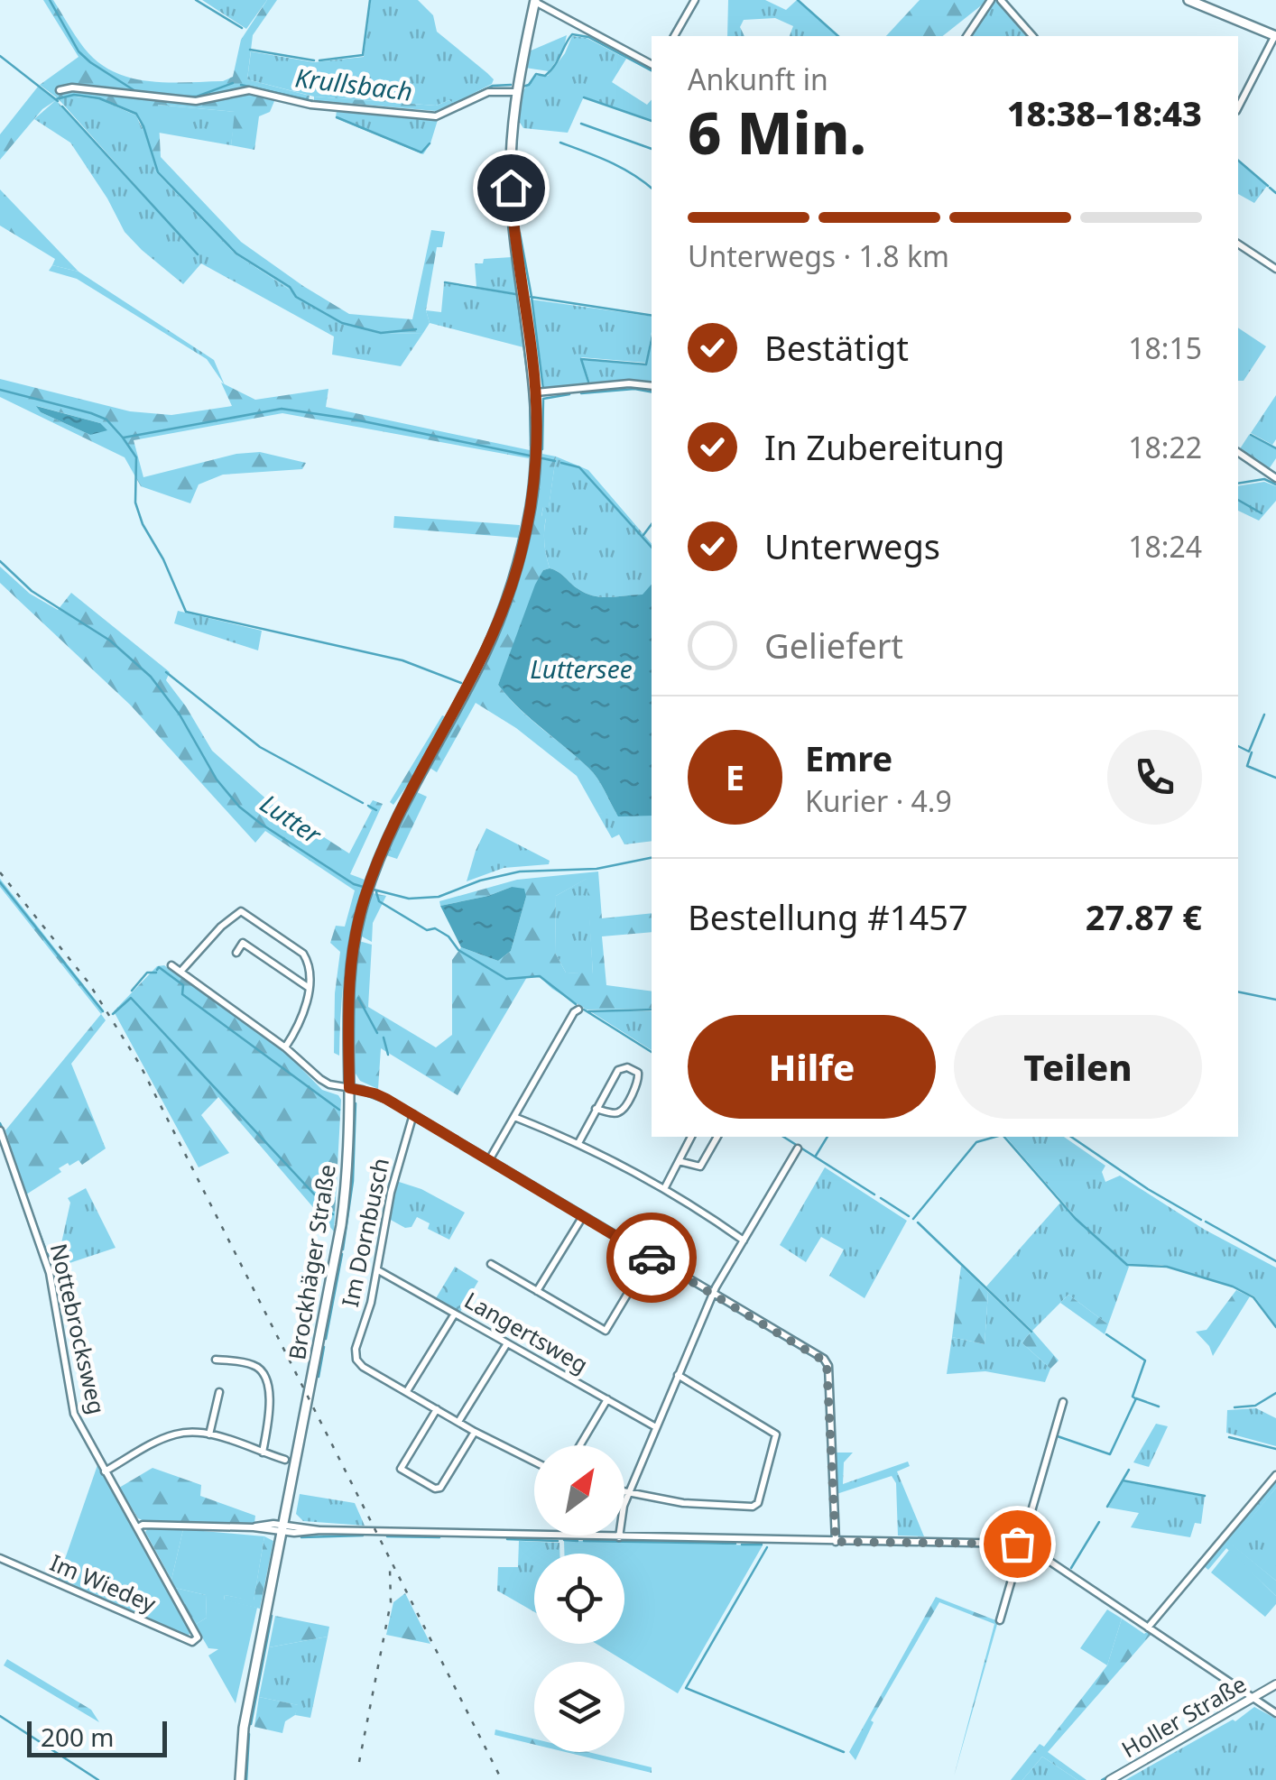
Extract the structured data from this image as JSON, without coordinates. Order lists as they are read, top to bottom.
{
  "streets": {
    "main road": ["Brockhäger Straße"],
    "street": [
      "Im Dornbusch",
      "Nottebrocksweg",
      "Langertsweg",
      "Im Wiedey",
      "Holler Straße"
    ]
  },
  "crossings": [
    ["Im Dornbusch", "Langertsweg"],
    ["Nottebrocksweg", "Im Wiedey"]
  ],
  "water": ["Krullsbach", "Luttersee", "Lutter"],
  "scale_bar": "200 m",
  "north": "top right",
  "page": {
    "heading": ["6 Min.", "Ankunft in", "18:38–18:43"],
    "panel": [
      "Emre",
      "Kurier · 4.9",
      "Bestellung #1457",
      "27.87 €"
    ],
    "bar": "Unterwegs · 1.8 km",
    "list": [
      ["Bestätigt", "18:15"],
      ["In Zubereitung", "18:22"],
      ["Unterwegs", "18:24"],
      "Geliefert"
    ],
    "round": "E",
    "buttons": ["Hilfe", "Teilen"],
    "scale": "200 m"
  }
}
